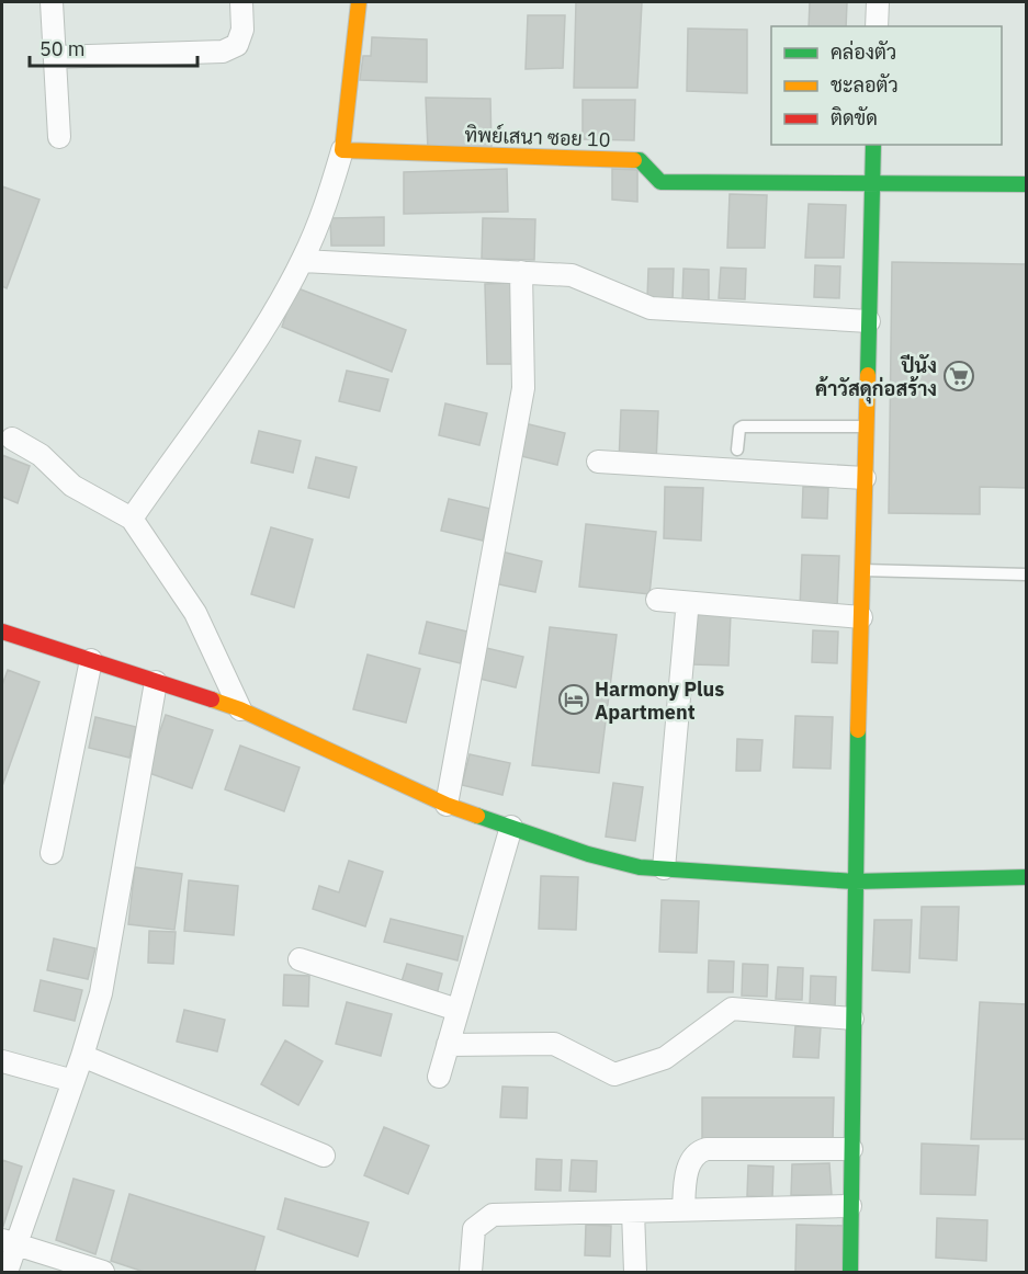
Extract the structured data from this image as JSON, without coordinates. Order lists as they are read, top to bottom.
{
  "streets": {
    "street": ["ทิพย์เสนา ซอย 10"]
  },
  "places": {
    "supermarket": ["ปีนัง ค้าวัสดุก่อสร้าง"],
    "hotel": ["Harmony Plus Apartment"]
  },
  "legend": ["คล่องตัว", "ชะลอตัว", "ติดขัด"],
  "scale_bar": "50 m"
}
